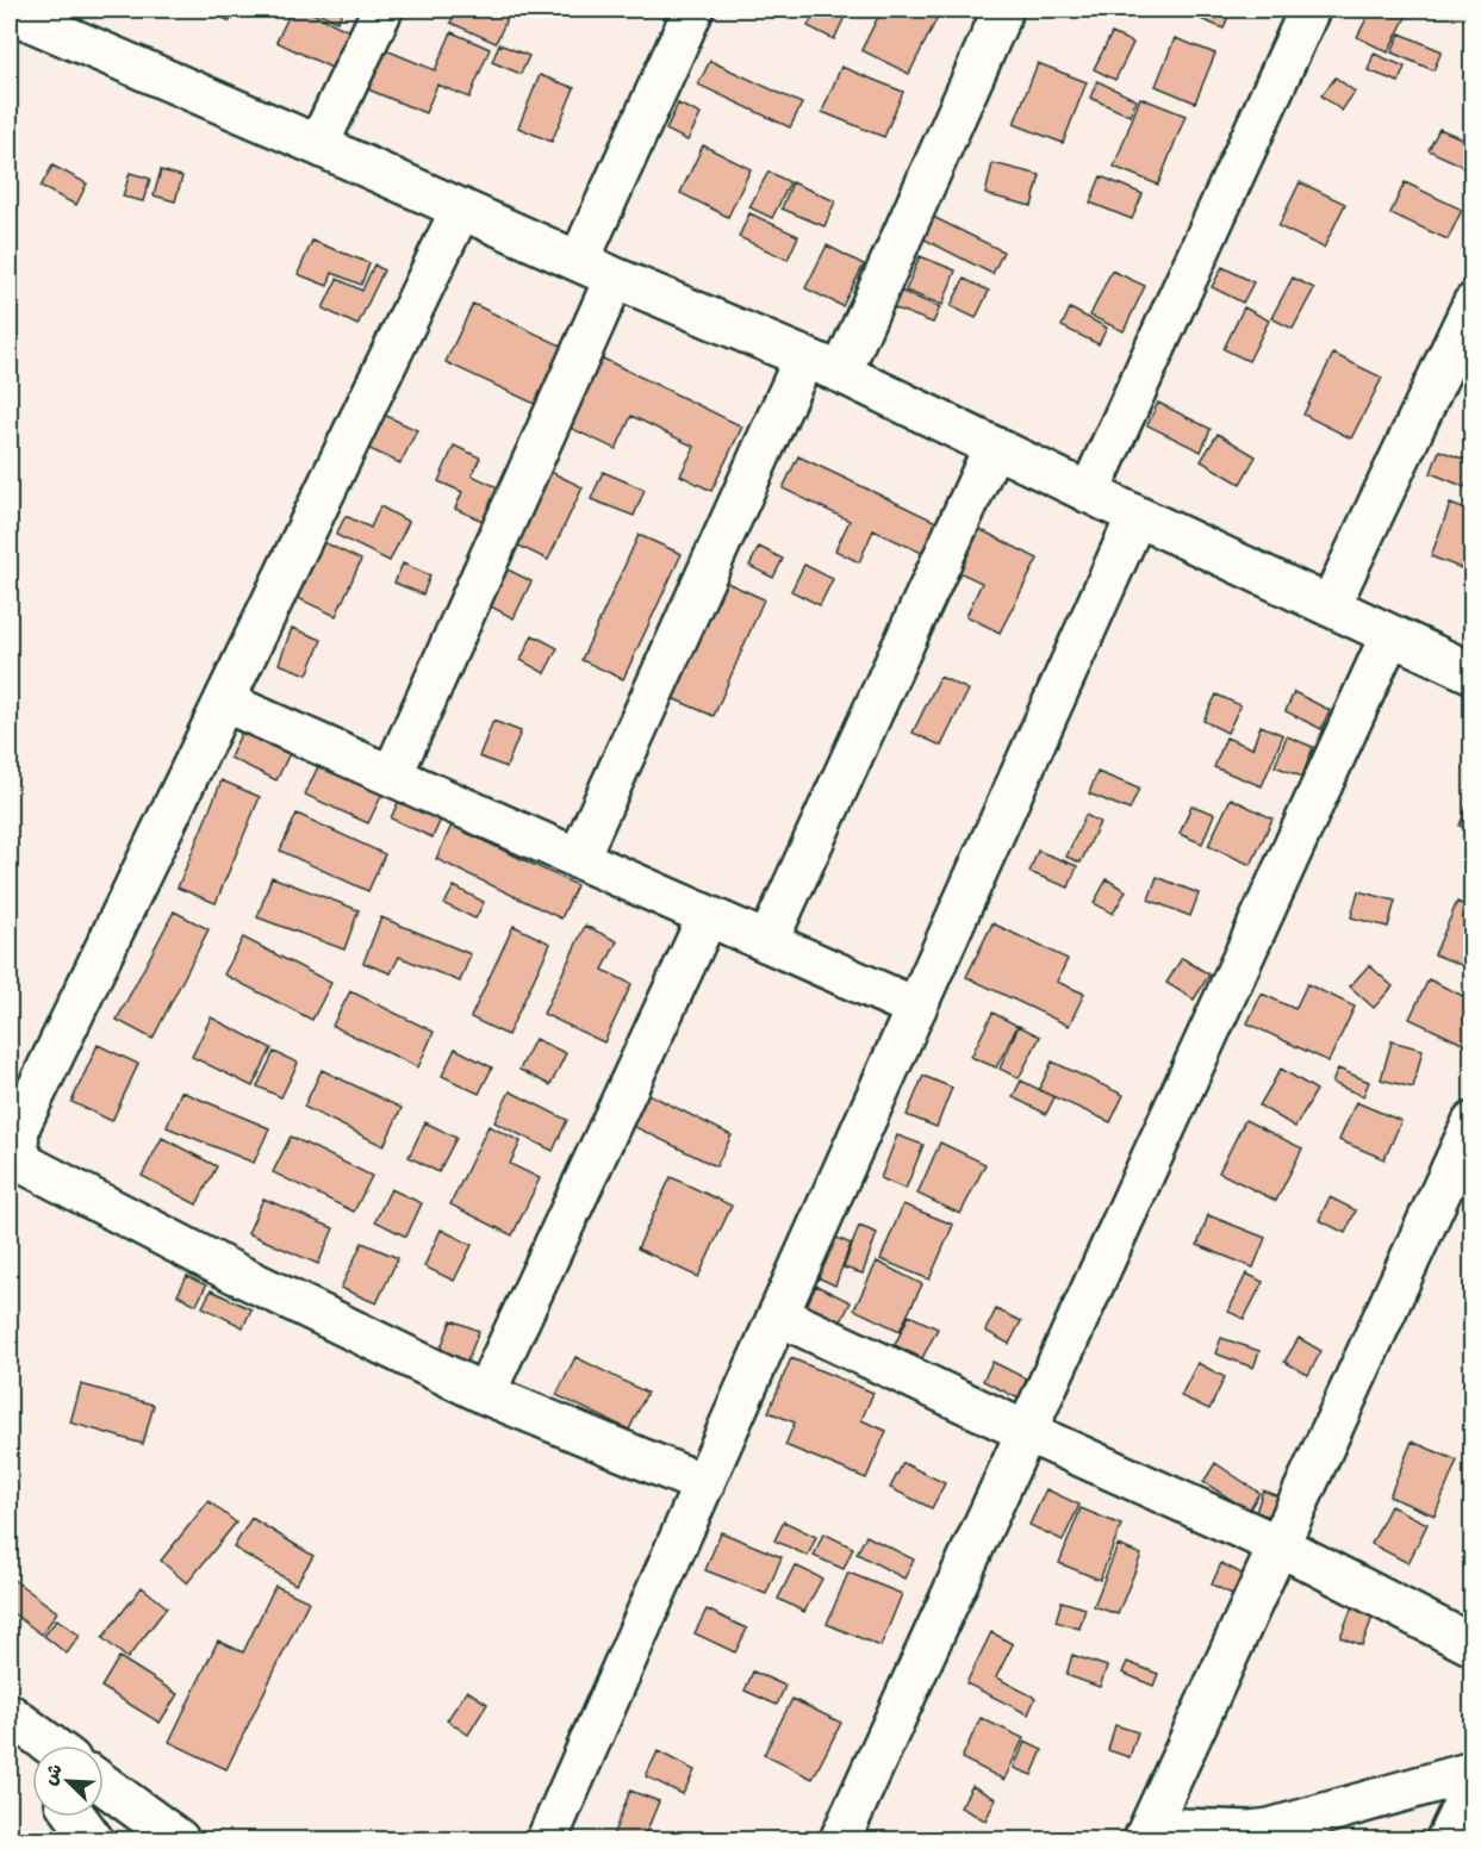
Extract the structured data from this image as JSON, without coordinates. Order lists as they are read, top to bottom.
{
  "north": "top left"
}
